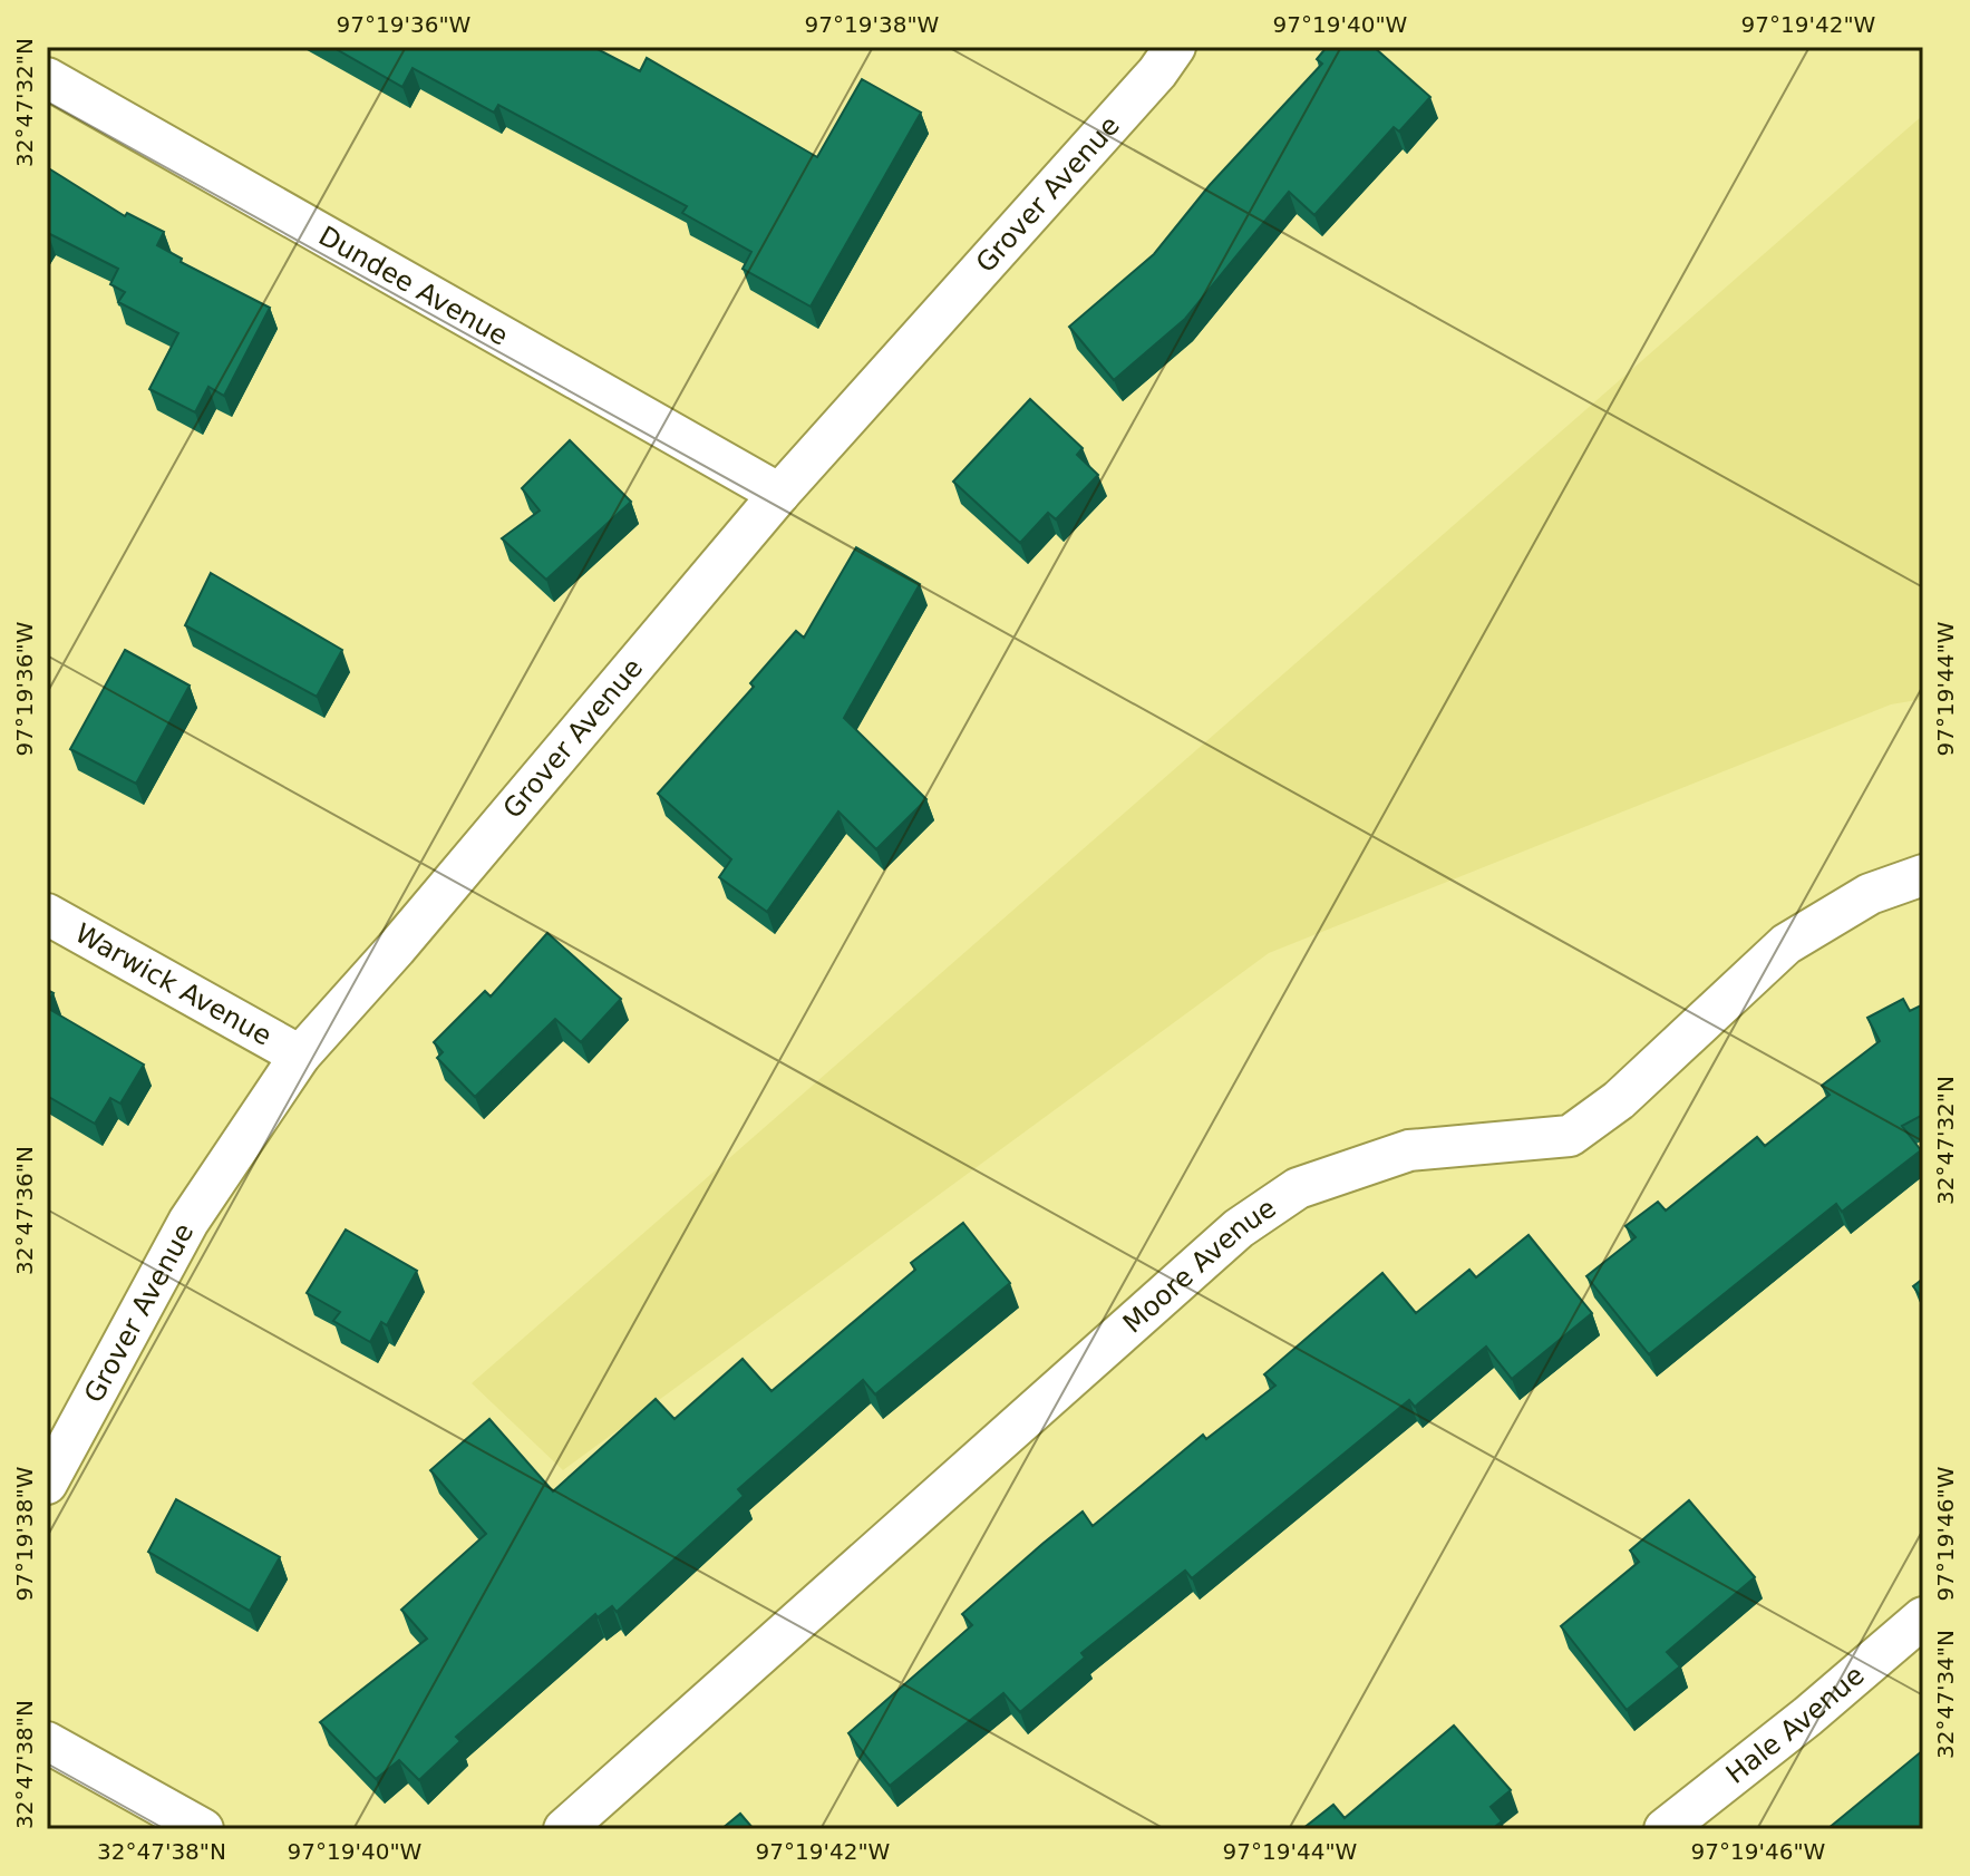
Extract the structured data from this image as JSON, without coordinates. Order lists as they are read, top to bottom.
{
  "streets": {
    "street": [
      "Grover Avenue",
      "Dundee Avenue",
      "Warwick Avenue",
      "Moore Avenue",
      "Hale Avenue"
    ]
  },
  "crossings": [
    ["Grover Avenue", "Dundee Avenue"],
    ["Grover Avenue", "Warwick Avenue"]
  ],
  "coordinates": [
    "97°19'36\"W",
    "97°19'38\"W",
    "97°19'40\"W",
    "97°19'42\"W",
    "32°47'32\"N",
    "97°19'44\"W",
    "32°47'36\"N",
    "97°19'46\"W",
    "32°47'34\"N",
    "32°47'38\"N"
  ]
}
